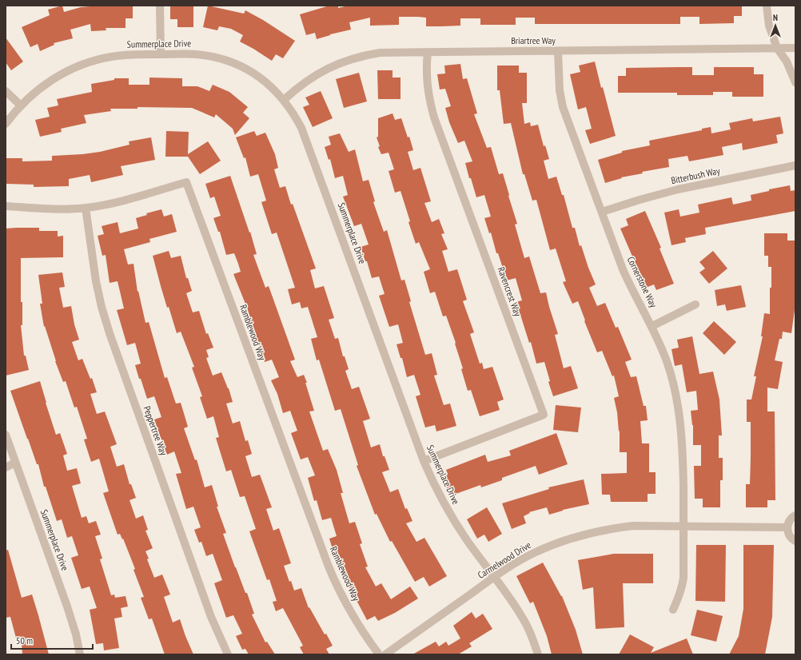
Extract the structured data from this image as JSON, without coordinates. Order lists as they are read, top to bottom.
{
  "streets": {
    "street": [
      "Briartree Way",
      "Summerplace Drive",
      "Bitterbush Way",
      "Cornerstone Way",
      "Ravencrest Way",
      "Ramblewood Way",
      "Peppertree Way",
      "Carmelwood Drive"
    ]
  },
  "crossings": [
    ["Briartree Way", "Summerplace Drive"],
    ["Briartree Way", "Cornerstone Way"],
    ["Briartree Way", "Ravencrest Way"],
    ["Summerplace Drive", "Ravencrest Way"],
    ["Summerplace Drive", "Carmelwood Drive"],
    ["Bitterbush Way", "Cornerstone Way"],
    ["Cornerstone Way", "Carmelwood Drive"],
    ["Ramblewood Way", "Peppertree Way"]
  ],
  "scale_bar": "50 m",
  "north": "top"
}
